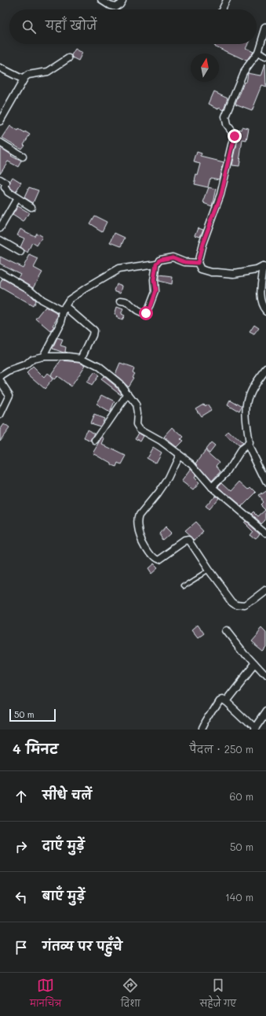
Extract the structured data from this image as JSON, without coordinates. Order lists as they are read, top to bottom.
{
  "scale_bar": "50 m",
  "north": "top",
  "page": {
    "search": "यहाँ खोजें",
    "scale": "50 m",
    "heading": ["4 मिनट", "पैदल · 250 m"],
    "list": [
      ["सीधे चलें", "60 m"],
      ["दाएँ मुड़ें", "50 m"],
      ["बाएँ मुड़ें", "140 m"],
      "गंतव्य पर पहुँचे"
    ],
    "nav": ["मानचित्र", "दिशा", "सहेजे गए"]
  }
}
